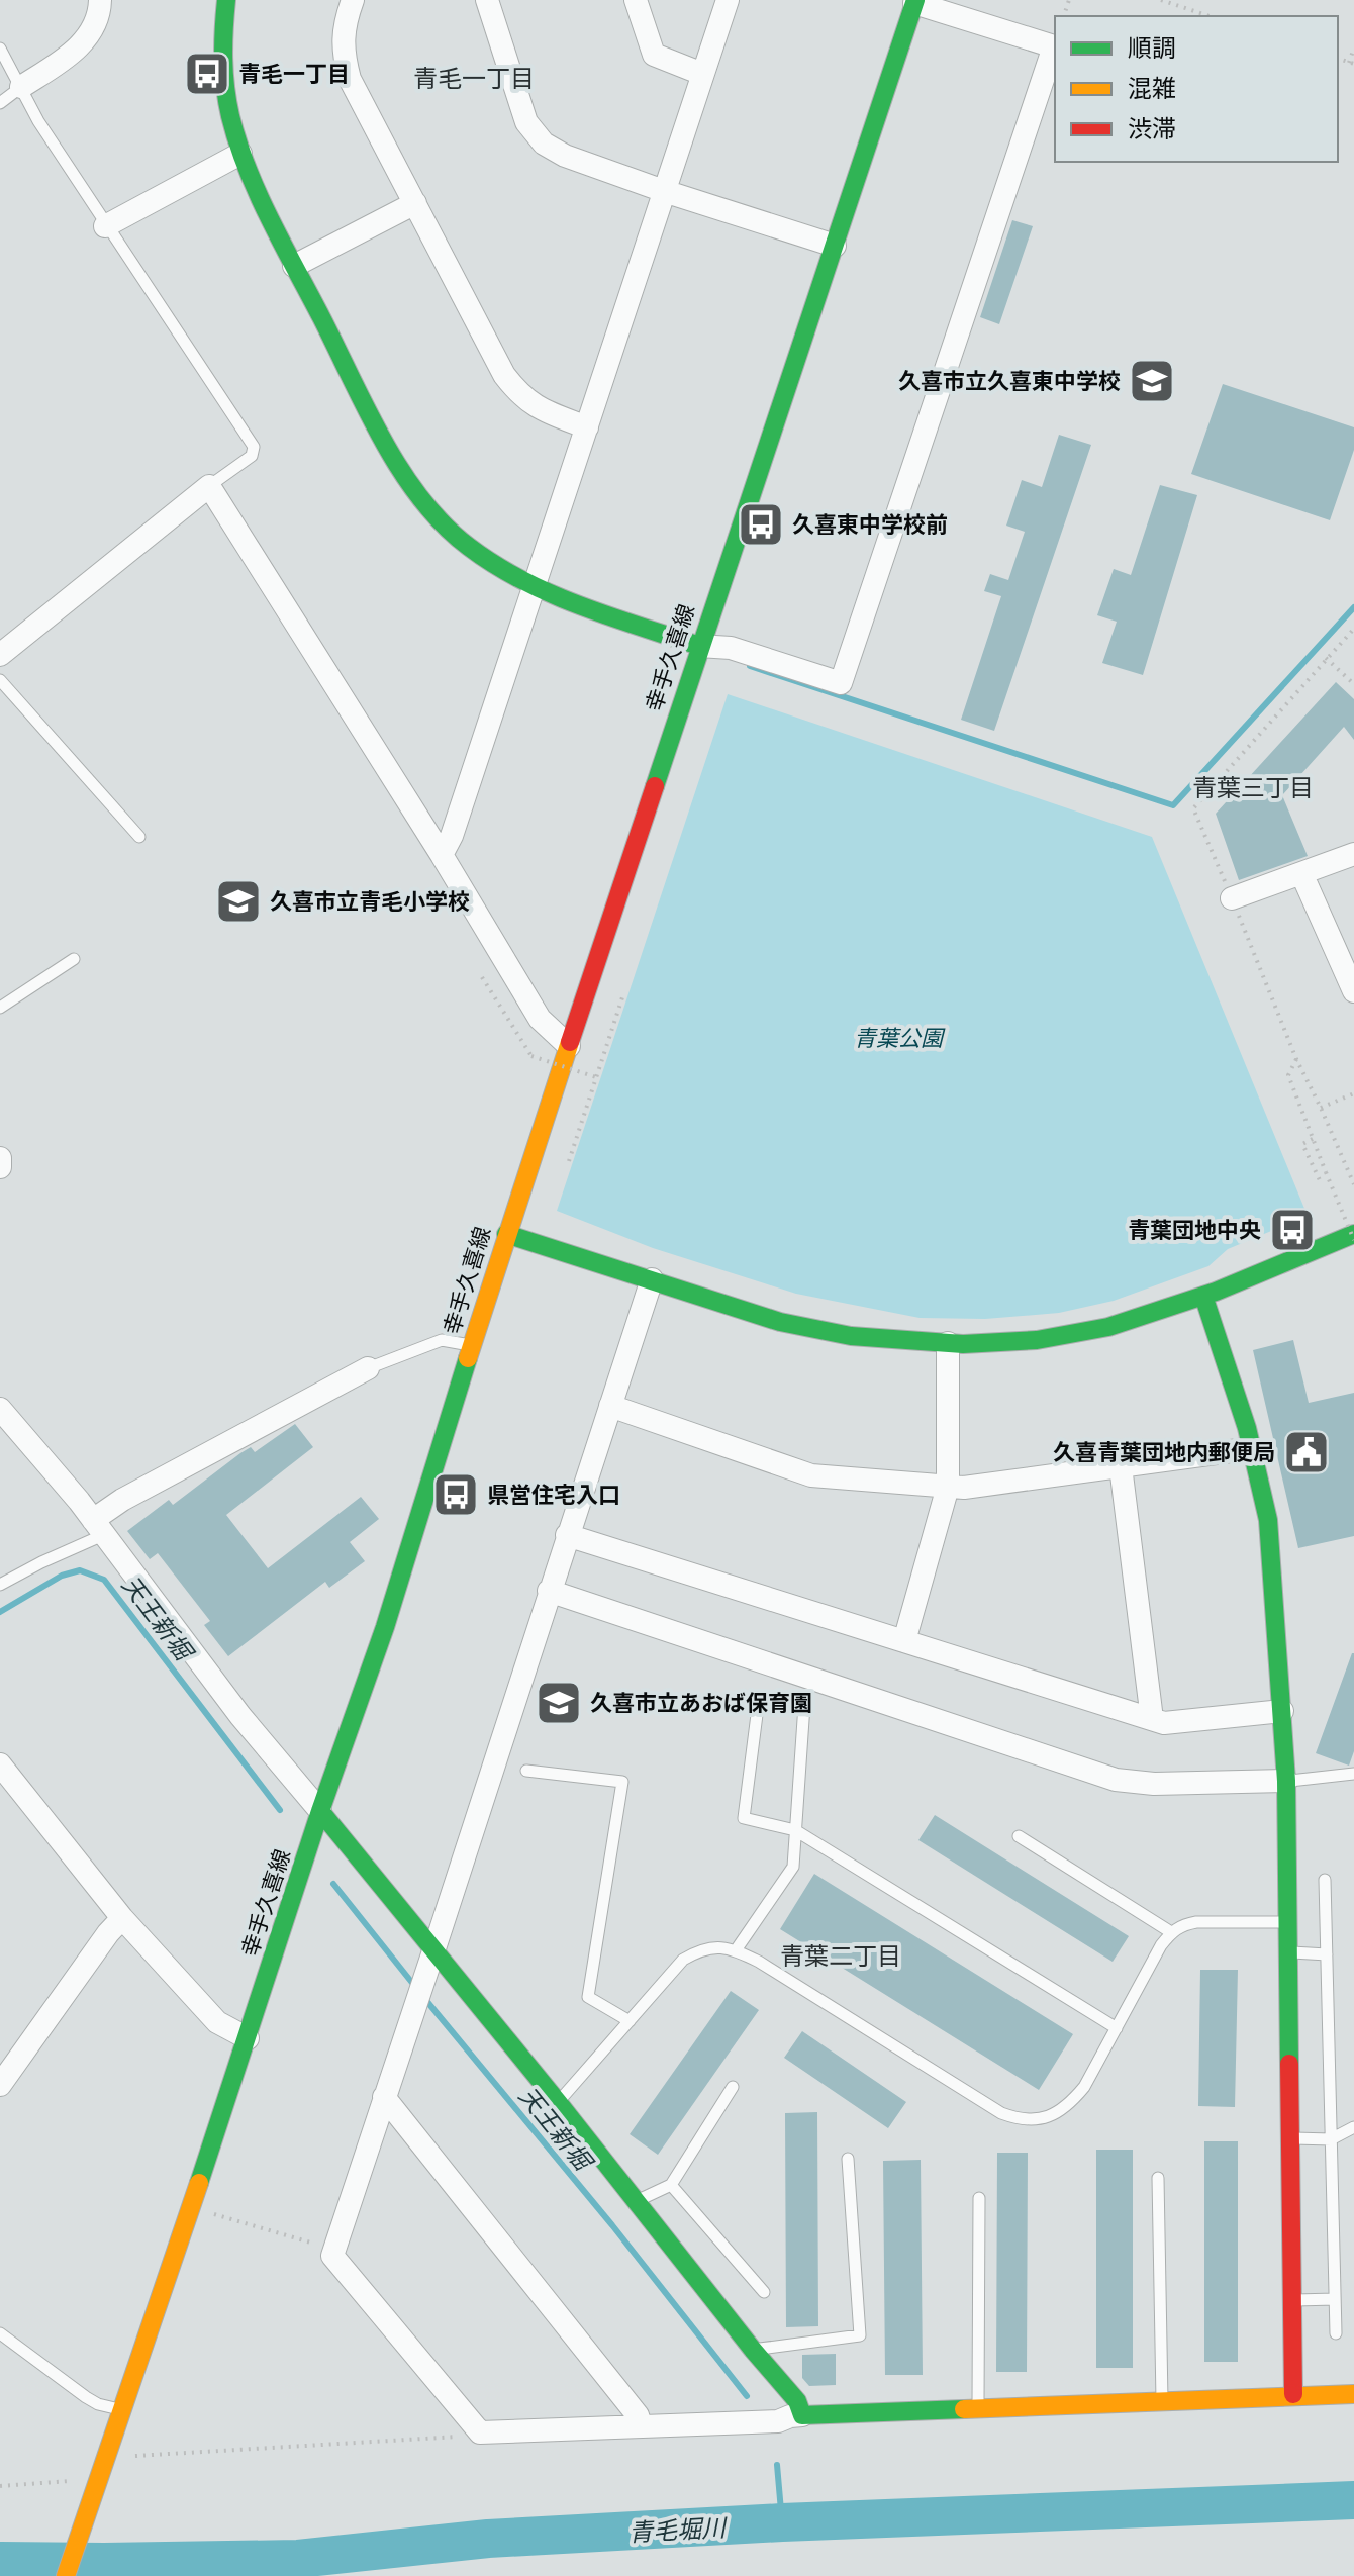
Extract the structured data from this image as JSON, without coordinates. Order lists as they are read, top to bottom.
{
  "streets": {
    "street": ["幸手久喜線"]
  },
  "districts": ["青毛一丁目", "青葉三丁目", "青葉二丁目"],
  "water": ["天王新堀", "青毛堀川"],
  "parks": ["青葉公園"],
  "places": {
    "bus stop": [
      "青毛一丁目",
      "久喜東中学校前",
      "青葉団地中央",
      "県営住宅入口"
    ],
    "school or university": ["久喜市立久喜東中学校", "久喜市立青毛小学校", "久喜市立あおば保育園"],
    "public building": ["久喜青葉団地内郵便局"]
  },
  "legend": ["順調", "混雑", "渋滞"]
}
